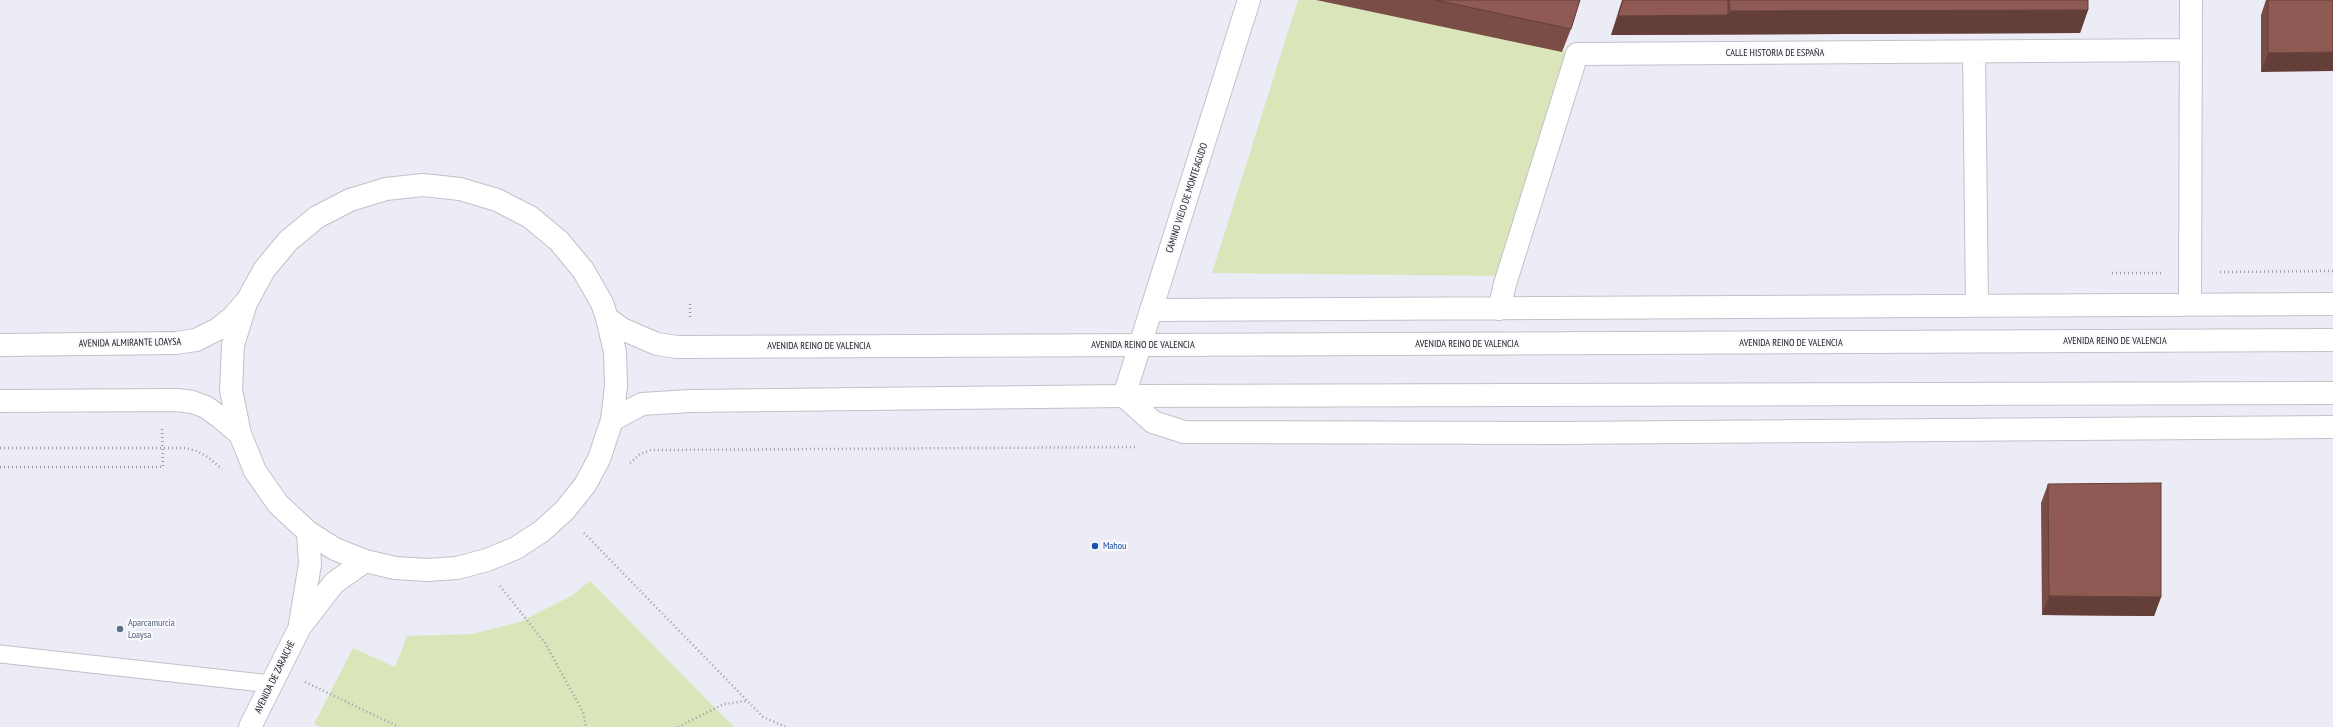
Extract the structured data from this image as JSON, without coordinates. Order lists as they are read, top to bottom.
{
  "streets": {
    "main road": [
      "CALLE HISTORIA DE ESPAÑA",
      "CAMINO VIEJO DE MONTEAGUDO",
      "AVENIDA REINO DE VALENCIA",
      "AVENIDA ALMIRANTE LOAYSA",
      "AVENIDA DE ZARAICHE"
    ]
  },
  "crossings": [
    ["CAMINO VIEJO DE MONTEAGUDO", "AVENIDA REINO DE VALENCIA"]
  ],
  "places": ["Mahou", "Aparcamurcia Loaysa"]
}
